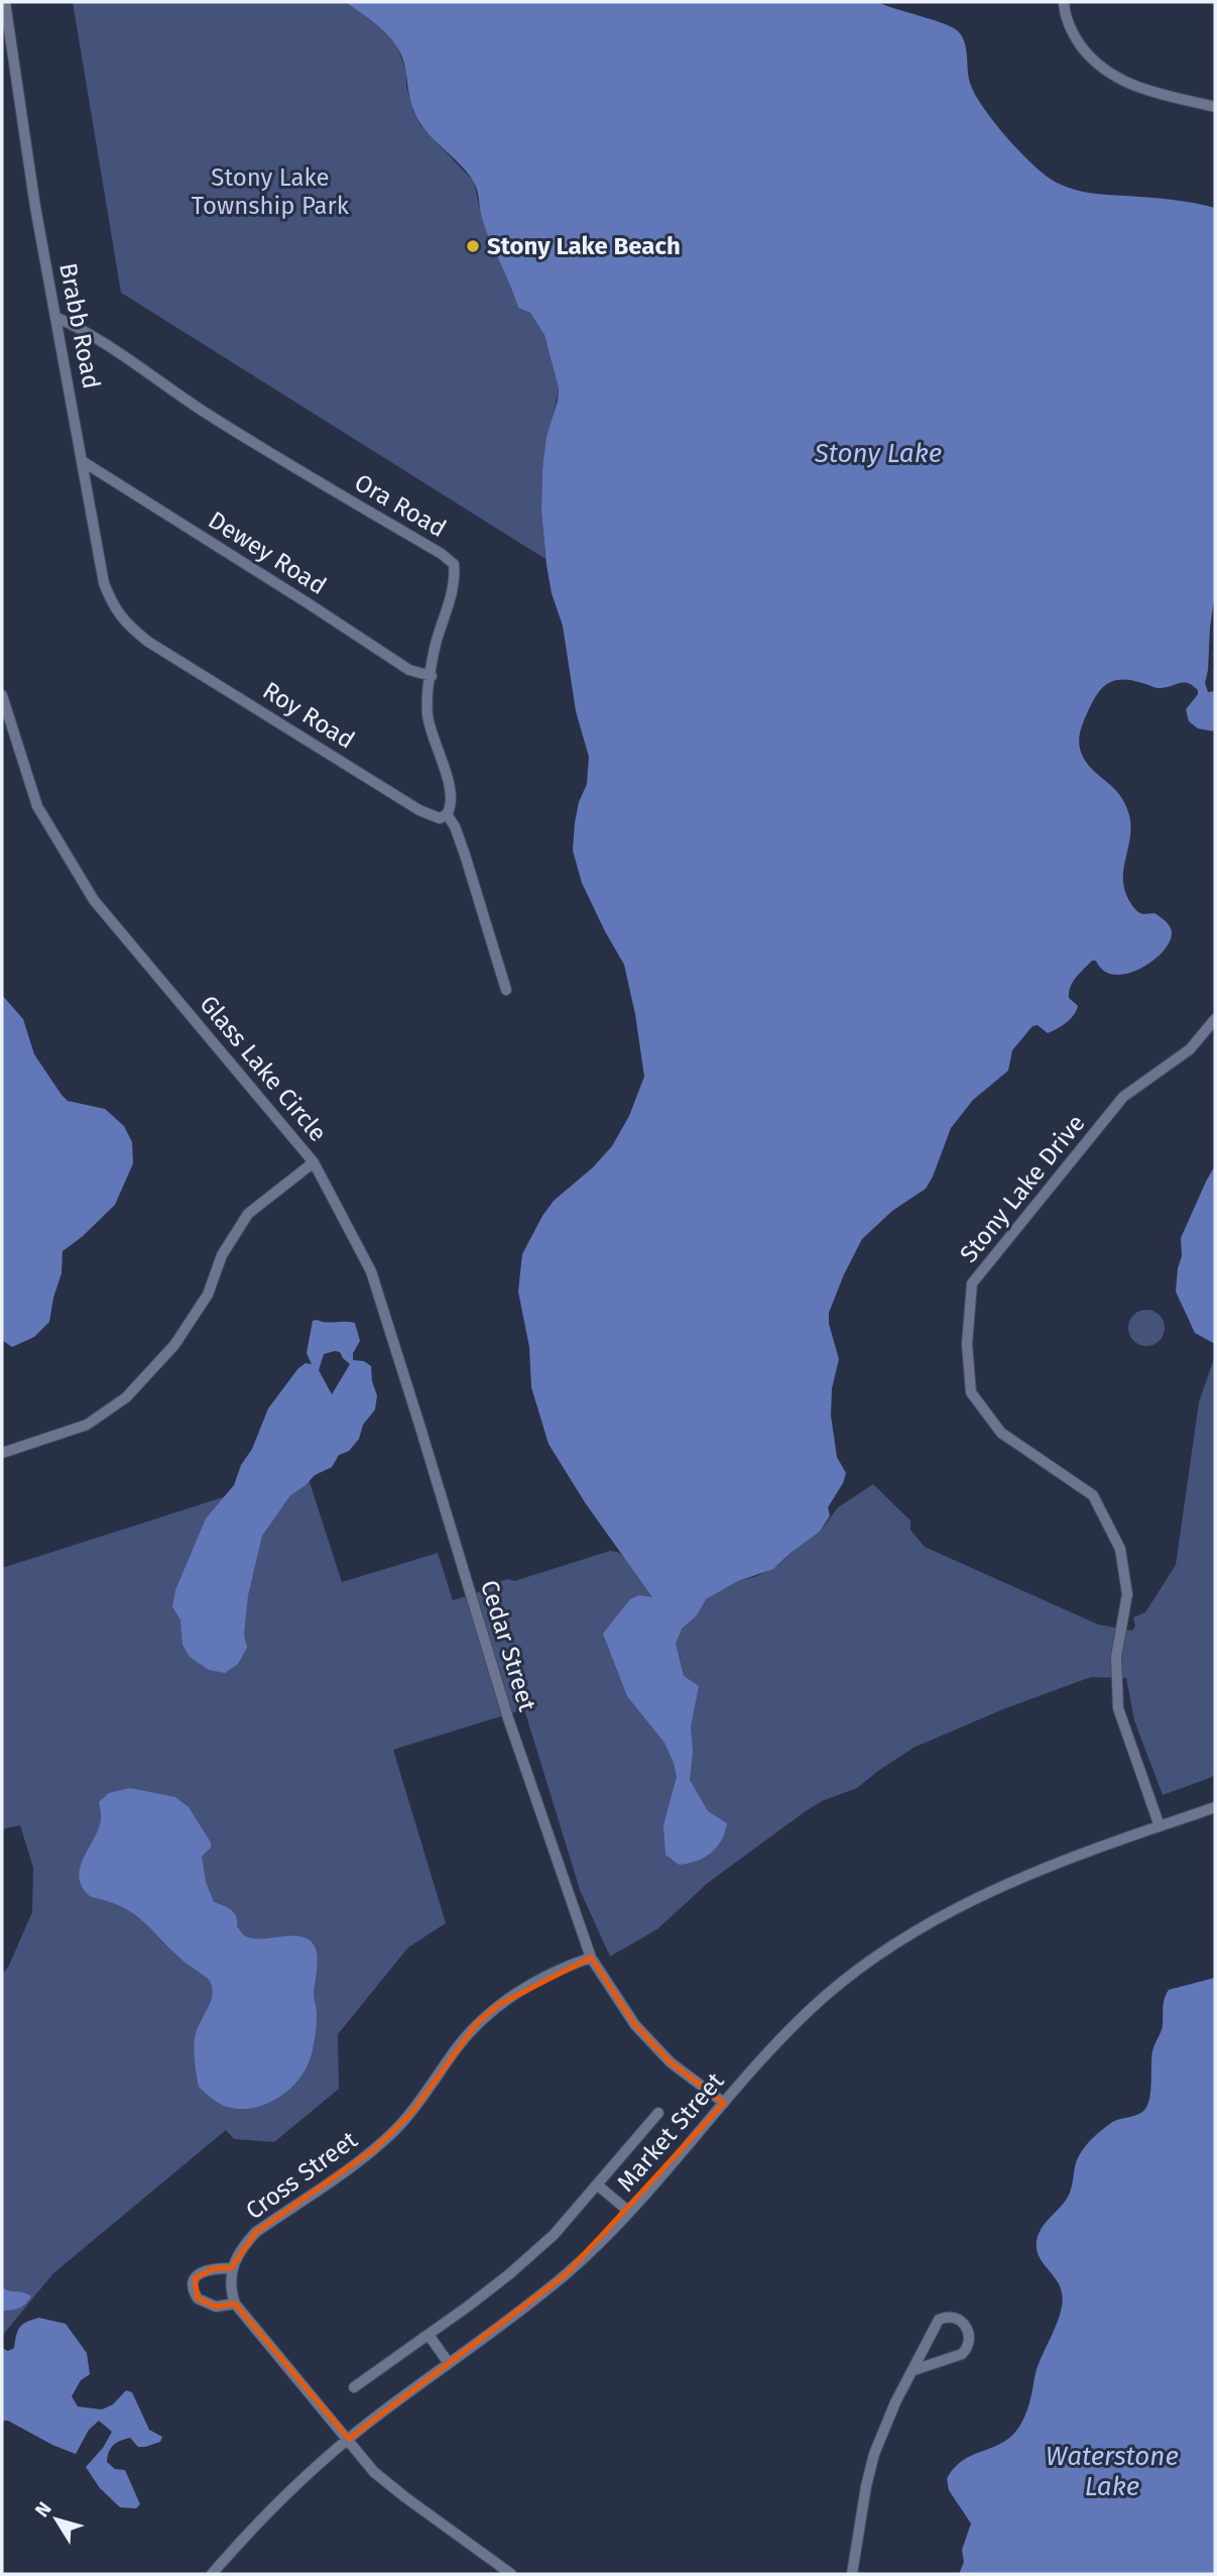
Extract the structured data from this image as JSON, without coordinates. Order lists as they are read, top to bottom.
{
  "streets": {
    "street": [
      "Brabb Road",
      "Ora Road",
      "Dewey Road",
      "Roy Road",
      "Glass Lake Circle",
      "Stony Lake Drive",
      "Cedar Street",
      "Market Street",
      "Cross Street"
    ]
  },
  "crossings": [
    ["Brabb Road", "Ora Road"],
    ["Brabb Road", "Dewey Road"],
    ["Brabb Road", "Roy Road"],
    ["Ora Road", "Dewey Road"],
    ["Ora Road", "Roy Road"],
    ["Glass Lake Circle", "Cedar Street"],
    ["Stony Lake Drive", "Market Street"],
    ["Cedar Street", "Market Street"],
    ["Cedar Street", "Cross Street"]
  ],
  "water": ["Stony Lake", "Waterstone Lake"],
  "parks": ["Stony Lake Township Park"],
  "places": ["Stony Lake Beach"],
  "north": "top left"
}
